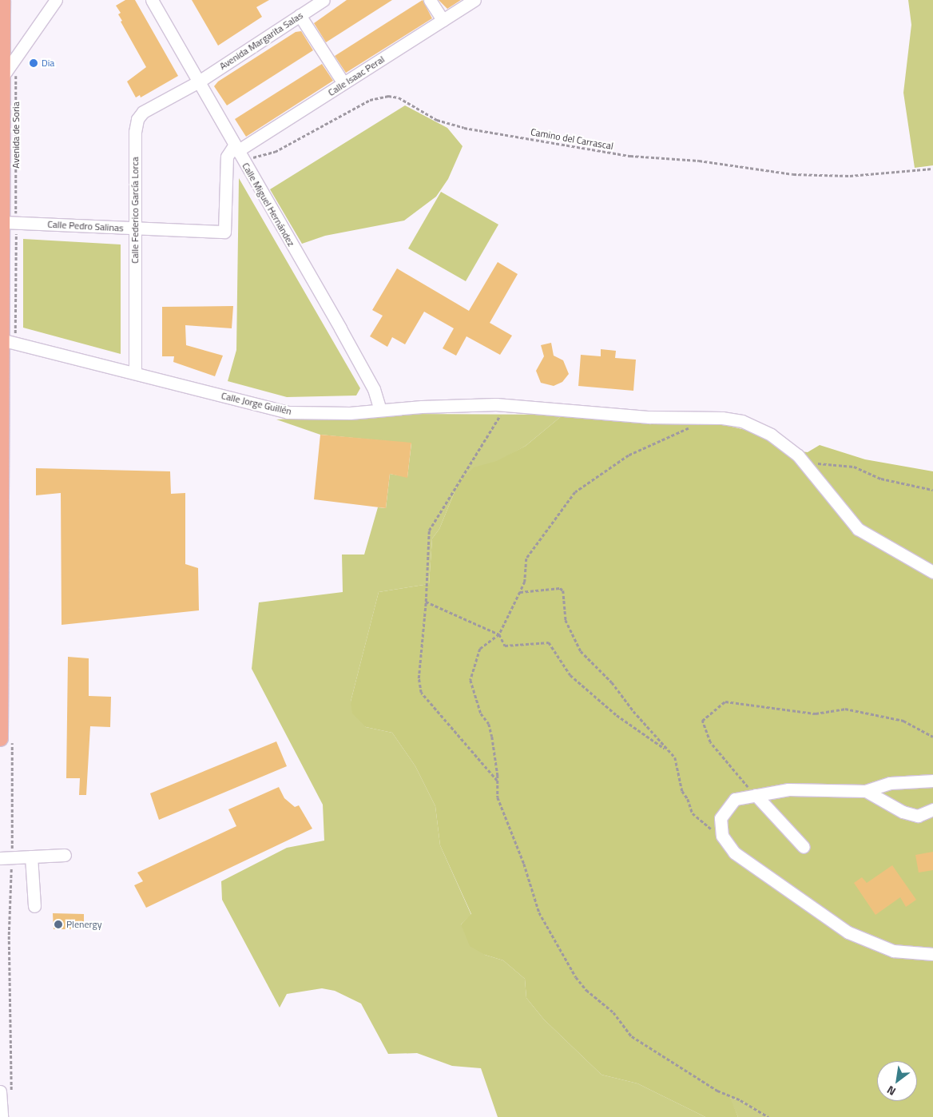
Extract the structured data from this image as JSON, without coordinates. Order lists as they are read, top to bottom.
{
  "streets": {
    "main road": ["Avenida de Soria"],
    "street": [
      "Avenida Margarita Salas",
      "Calle Isaac Peral",
      "Calle Miguel Hernández",
      "Calle Federico García Lorca",
      "Calle Pedro Salinas",
      "Calle Jorge Guillén"
    ],
    "path": ["Camino del Carrascal"]
  },
  "crossings": [
    ["Avenida Margarita Salas", "Calle Miguel Hernández"],
    ["Avenida Margarita Salas", "Calle Federico García Lorca"],
    ["Calle Isaac Peral", "Camino del Carrascal"],
    ["Calle Isaac Peral", "Calle Miguel Hernández"],
    ["Calle Isaac Peral", "Calle Pedro Salinas"],
    ["Avenida de Soria", "Calle Pedro Salinas"],
    ["Avenida de Soria", "Calle Jorge Guillén"],
    ["Camino del Carrascal", "Calle Miguel Hernández"],
    ["Camino del Carrascal", "Calle Pedro Salinas"],
    ["Calle Miguel Hernández", "Calle Federico García Lorca"],
    ["Calle Miguel Hernández", "Calle Pedro Salinas"],
    ["Calle Miguel Hernández", "Calle Jorge Guillén"],
    ["Calle Federico García Lorca", "Calle Pedro Salinas"],
    ["Calle Federico García Lorca", "Calle Jorge Guillén"]
  ],
  "places": ["Dia", "Plenergy"],
  "north": "bottom left"
}
